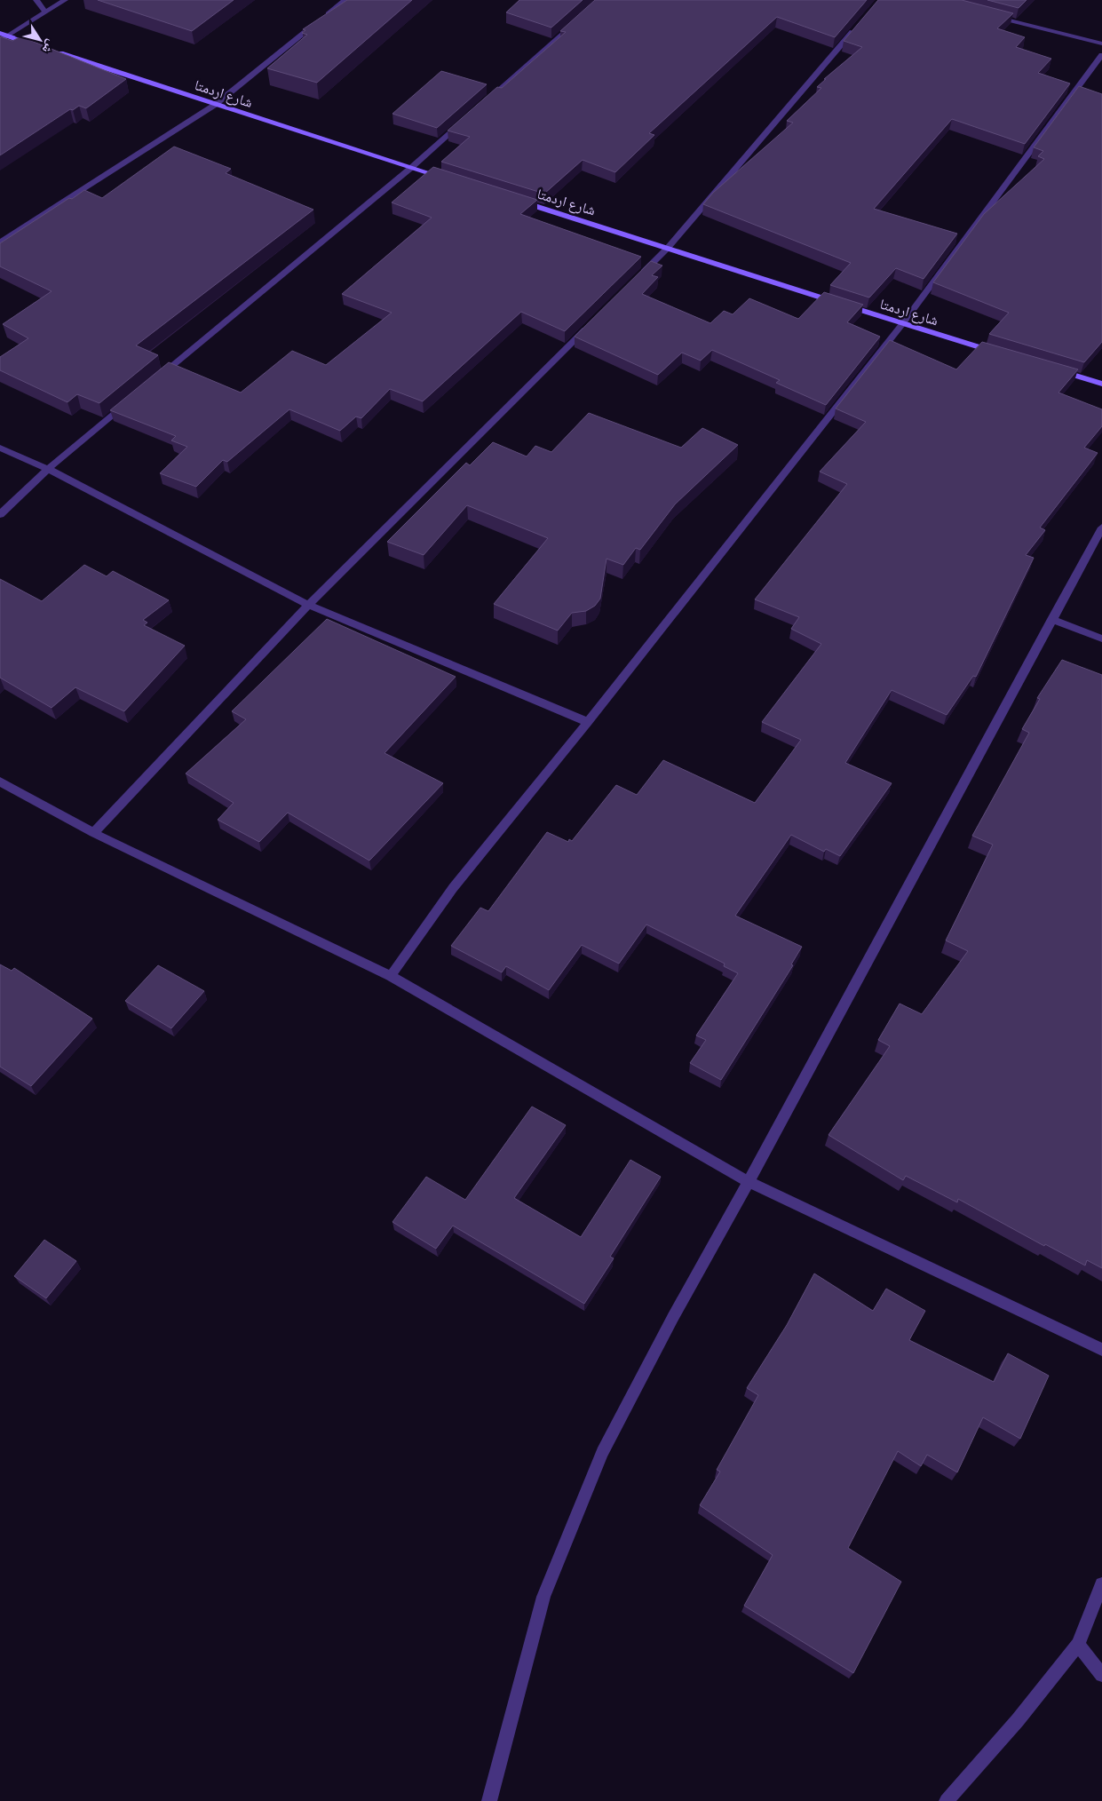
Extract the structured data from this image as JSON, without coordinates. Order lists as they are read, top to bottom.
{
  "streets": {
    "main road": ["شارع اردمتا"]
  },
  "north": "bottom right"
}
